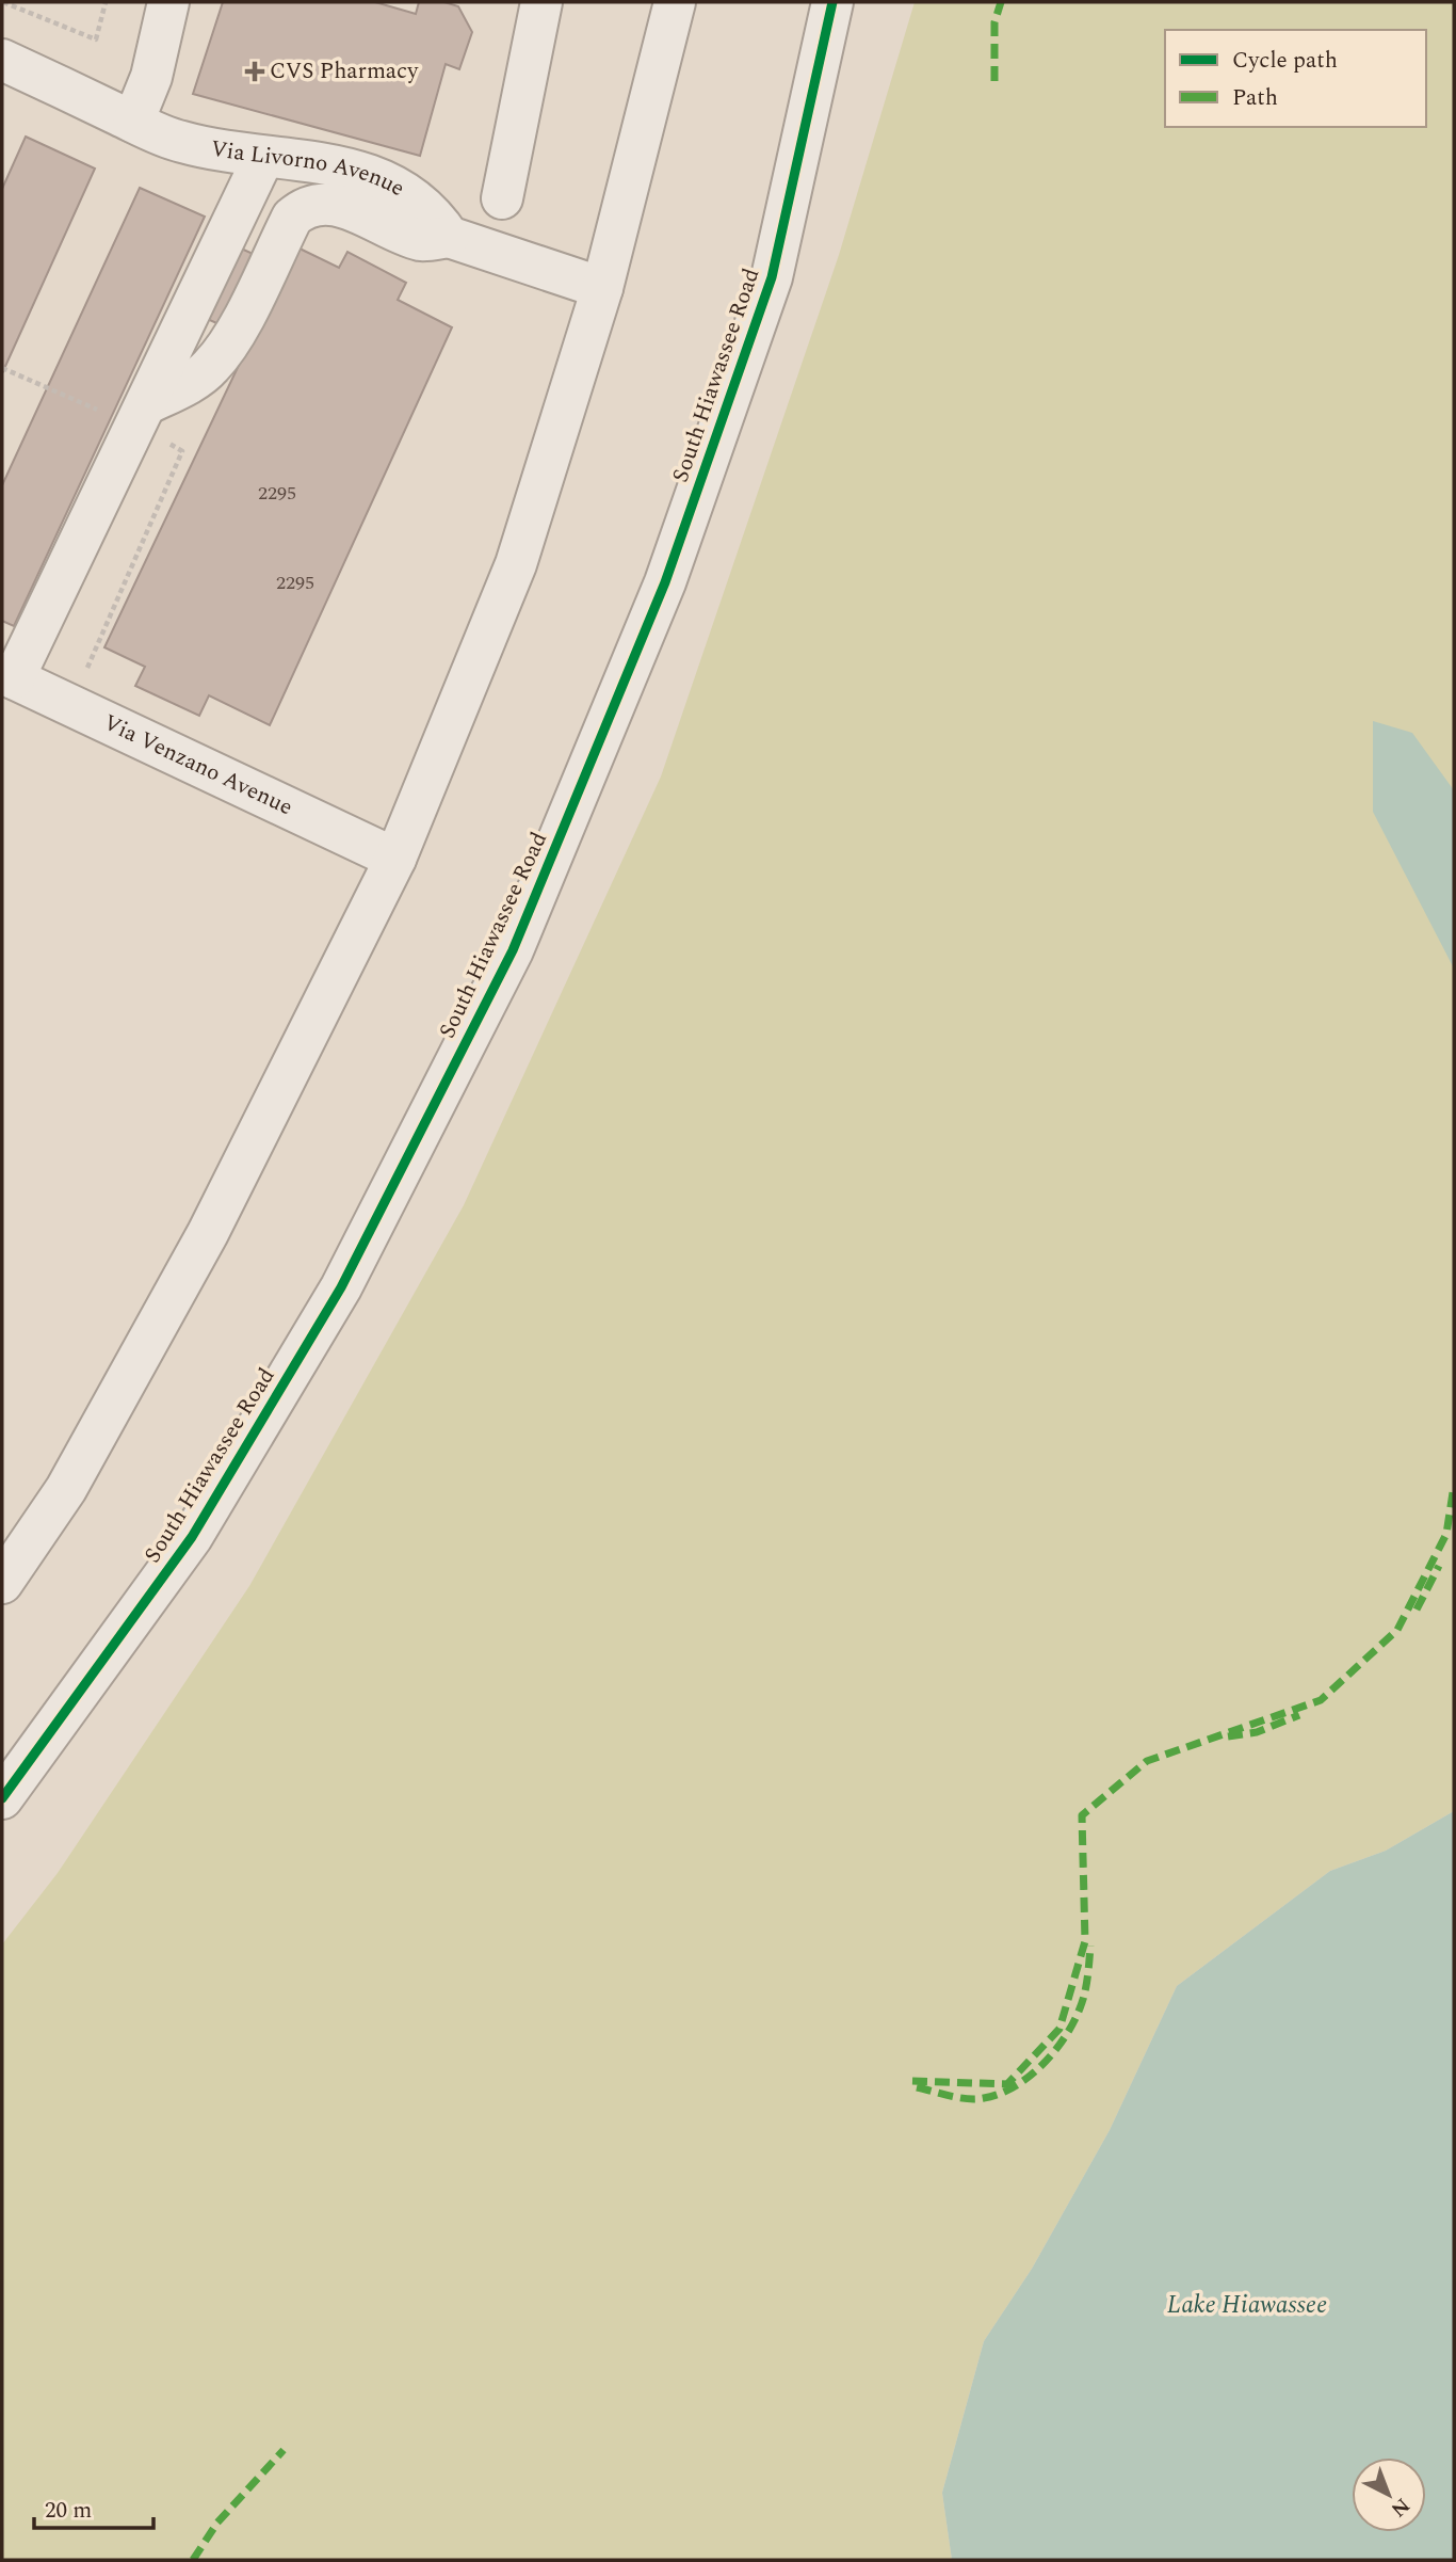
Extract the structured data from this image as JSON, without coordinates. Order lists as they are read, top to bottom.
{
  "streets": {
    "street": ["Via Livorno Avenue", "South Hiawassee Road", "Via Venzano Avenue"]
  },
  "water": ["Lake Hiawassee"],
  "places": {
    "health": ["CVS Pharmacy"]
  },
  "house_numbers": ["2295", "2295"],
  "legend": ["Cycle path", "Path"],
  "scale_bar": "20 m",
  "north": "bottom right"
}
